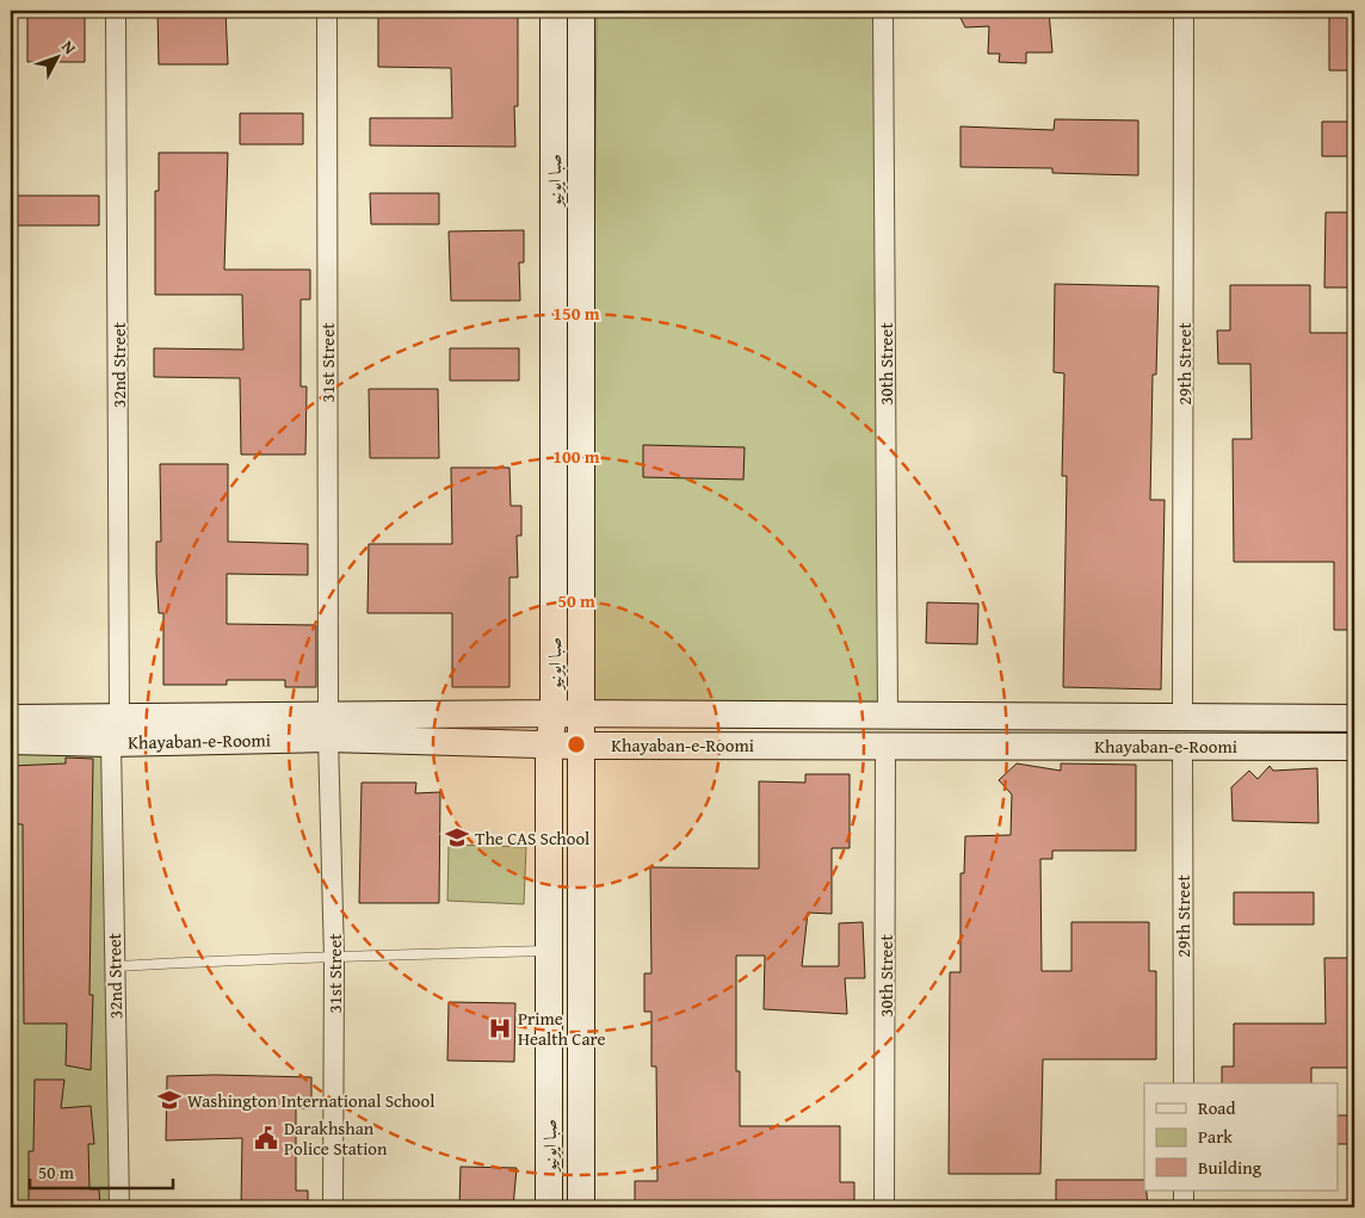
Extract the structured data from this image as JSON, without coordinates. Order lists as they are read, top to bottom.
{
  "streets": {
    "street": [
      "صبا ایونیو",
      "31st Street",
      "30th Street",
      "29th Street",
      "32nd Street",
      "Khayaban-e-Roomi"
    ]
  },
  "crossings": [
    ["صبا ایونیو", "Khayaban-e-Roomi"],
    ["31st Street", "Khayaban-e-Roomi"],
    ["30th Street", "Khayaban-e-Roomi"],
    ["29th Street", "Khayaban-e-Roomi"],
    ["32nd Street", "Khayaban-e-Roomi"]
  ],
  "places": {
    "school or university": ["The CAS School", "Washington International School"],
    "hospital": ["Prime Health Care"],
    "public building": ["Darakhshan Police Station"]
  },
  "legend": ["Road", "Park", "Building"],
  "scale_bar": "50 m",
  "north": "top right",
  "rings": ["150 m", "100 m", "50 m"]
}
